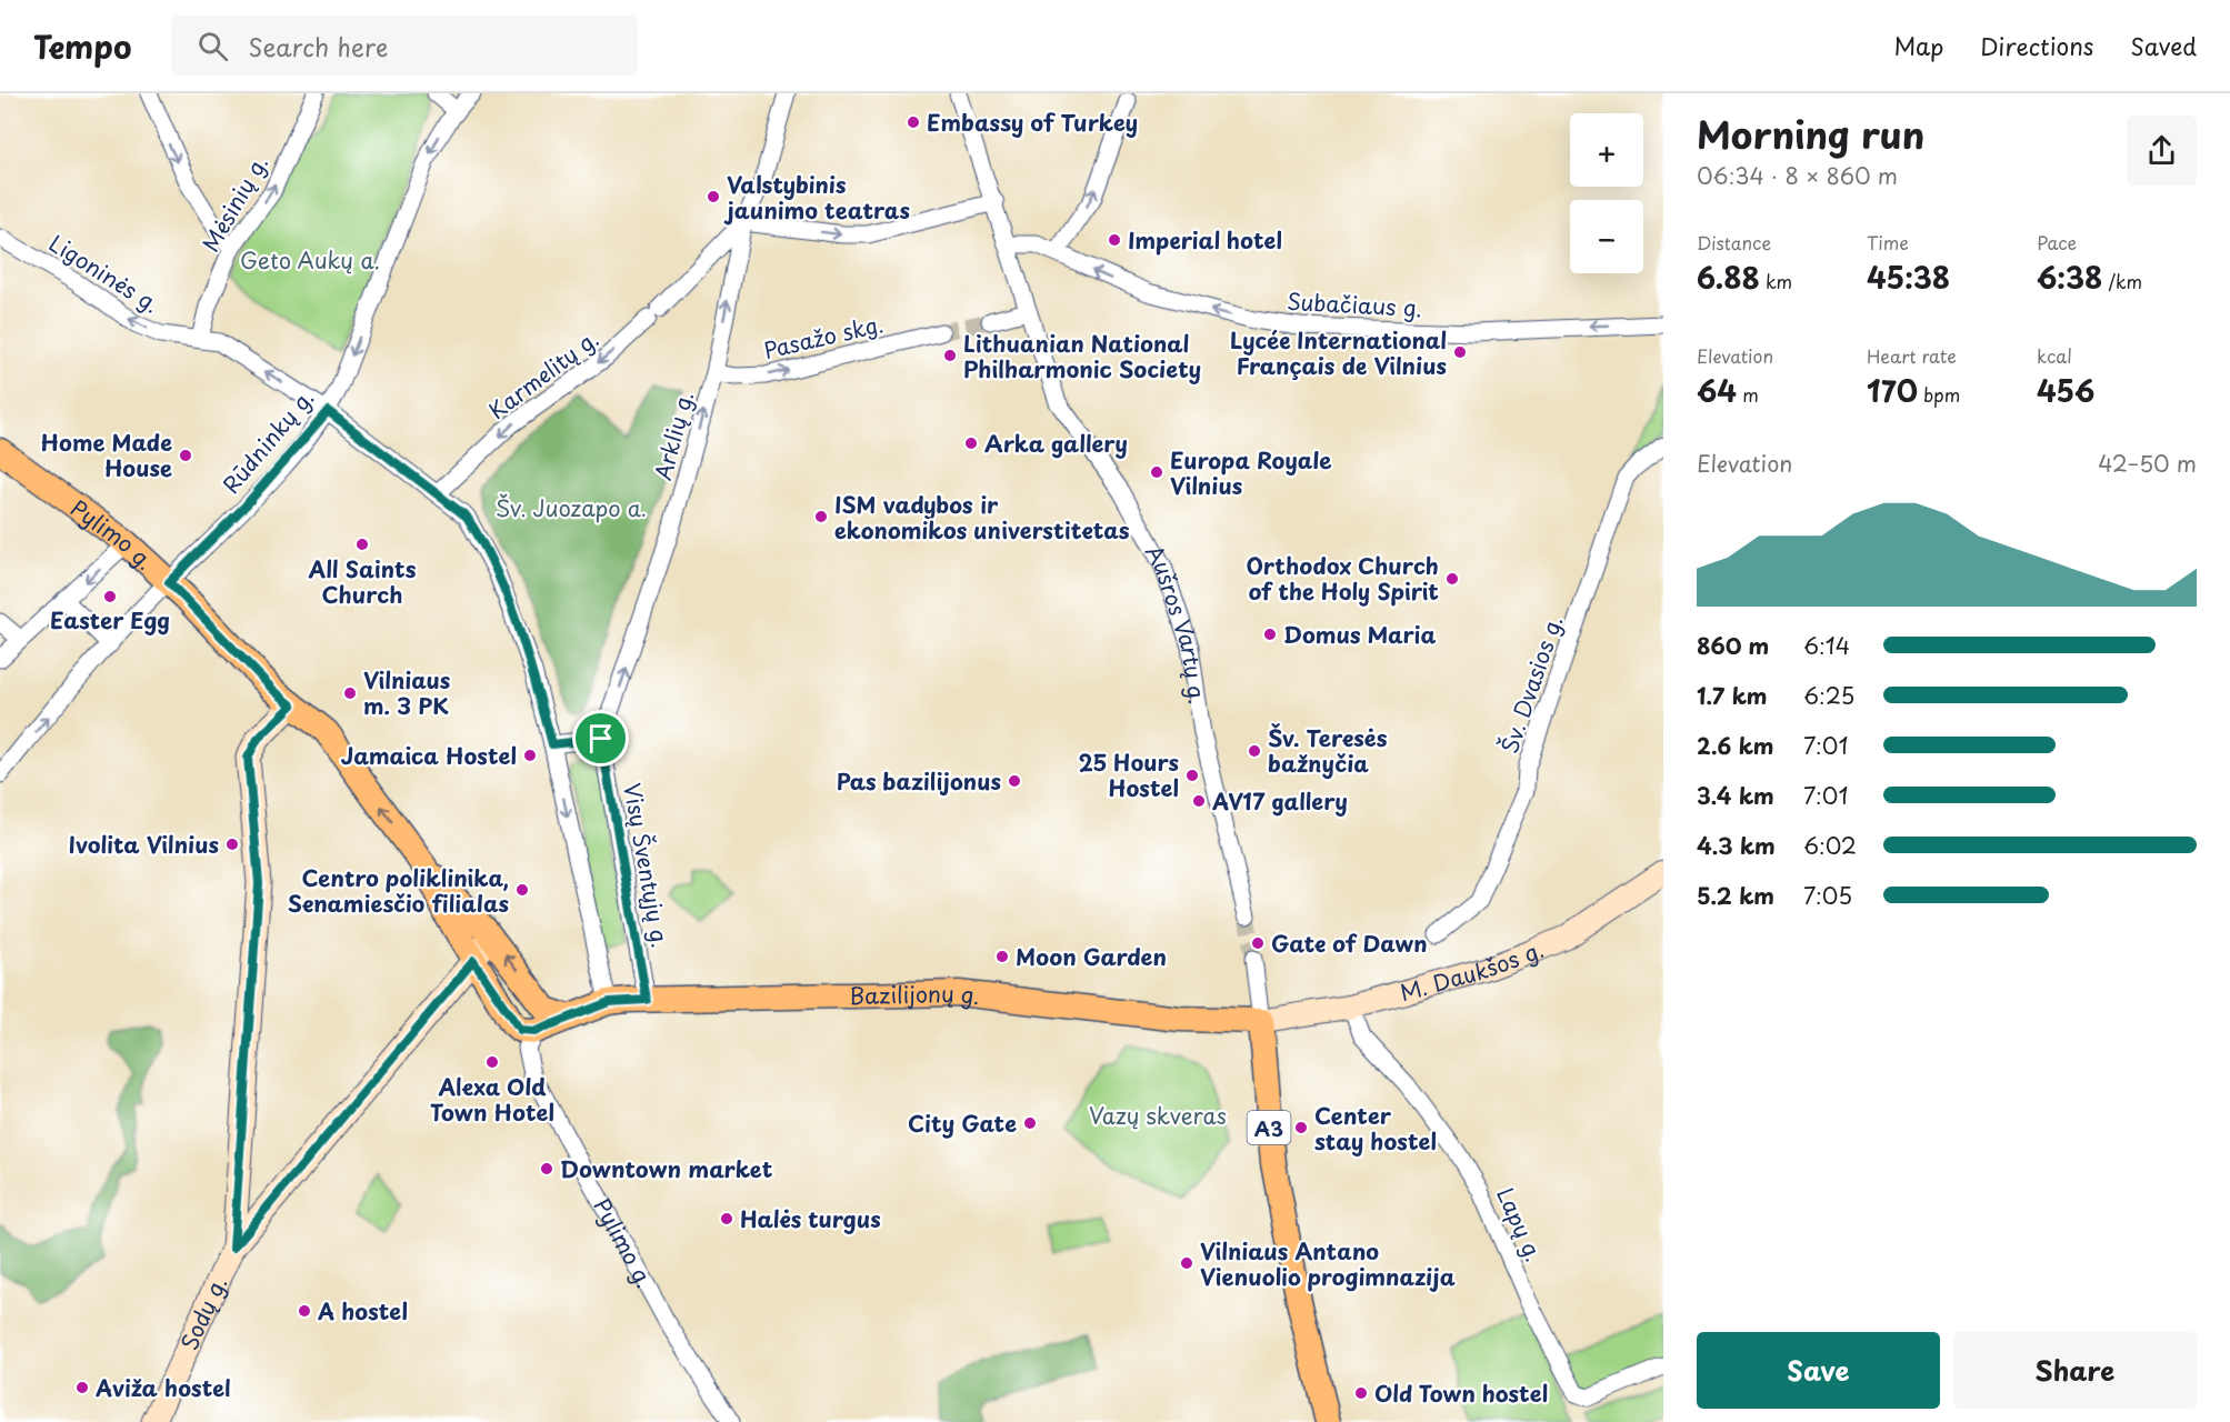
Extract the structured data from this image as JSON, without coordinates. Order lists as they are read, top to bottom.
{
  "streets": {
    "main road": [
      "Pylimo g.",
      "M. Daukšos g.",
      "Bazilijonų g.",
      "A3",
      "Sodų g."
    ],
    "street": [
      "Mėsinių g.",
      "Ligoninės g.",
      "Subačiaus g.",
      "Pasažo skg.",
      "Karmelitų g.",
      "Arklių g.",
      "Rūdninkų g.",
      "Aušros Vartų g.",
      "Šv. Dvasios g.",
      "Visų Šventųjų g.",
      "Lapų g."
    ]
  },
  "crossings": [
    ["Mėsinių g.", "Ligoninės g."],
    ["Ligoninės g.", "Rūdninkų g."],
    ["Subačiaus g.", "Aušros Vartų g."],
    ["Pasažo skg.", "Arklių g."],
    ["Karmelitų g.", "Arklių g."],
    ["Arklių g.", "Visų Šventųjų g."],
    ["Rūdninkų g.", "Pylimo g."],
    ["Pylimo g.", "Bazilijonų g."],
    ["Pylimo g.", "Sodų g."],
    ["Visų Šventųjų g.", "Bazilijonų g."],
    ["M. Daukšos g.", "Bazilijonų g."],
    ["M. Daukšos g.", "A3"],
    ["M. Daukšos g.", "Lapų g."],
    ["Bazilijonų g.", "A3"]
  ],
  "one_way": [
    "Mėsinių g.",
    "Ligoninės g.",
    "Subačiaus g.",
    "Karmelitų g.",
    "Arklių g."
  ],
  "parks": ["Geto Aukų a.", "Šv. Juozapo a.", "Vazų skveras"],
  "places": [
    "Embassy of Turkey",
    "Valstybinis jaunimo teatras",
    "Imperial hotel",
    "Lycée International Français de Vilnius",
    "Lithuanian National Philharmonic Society",
    "Arka gallery",
    "Home Made House",
    "Europa Royale Vilnius",
    "ISM vadybos ir ekonomikos universtitetas",
    "All Saints Church",
    "Orthodox Church of the Holy Spirit",
    "Easter Egg",
    "Domus Maria",
    "Vilniaus m. 3 PK",
    "Šv. Teresės bažnyčia",
    "Jamaica Hostel",
    "25 Hours Hostel",
    "Pas bazilijonus",
    "AV17 gallery",
    "Ivolita Vilnius",
    "Centro poliklinika, Senamiesčio filialas",
    "Gate of Dawn",
    "Moon Garden",
    "Alexa Old Town Hotel",
    "City Gate",
    "Center stay hostel",
    "Downtown market",
    "Halės turgus",
    "Vilniaus Antano Vienuolio progimnazija",
    "A hostel",
    "Aviža hostel",
    "Old Town hostel"
  ],
  "page": {
    "header": "Tempo",
    "search": "Search here",
    "nav": ["Map", "Directions", "Saved"],
    "heading": ["Morning run", "06:34 · 8 × 860 m"],
    "map_buttons": ["+", "−"],
    "stats": [
      ["Distance", "6.88 km"],
      ["Time", "45:38"],
      ["Pace", "6:38 /km"],
      ["Elevation", "64 m"],
      ["Heart rate", "170 bpm"],
      ["kcal", "456"]
    ],
    "chart": ["Elevation", "42–50 m"],
    "list": [
      {
        "name": "860 m",
        "note": "6:14"
      },
      {
        "name": "1.7 km",
        "note": "6:25"
      },
      {
        "name": "2.6 km",
        "note": "7:01"
      },
      {
        "name": "3.4 km",
        "note": "7:01"
      },
      {
        "name": "4.3 km",
        "note": "6:02"
      },
      {
        "name": "5.2 km",
        "note": "7:05"
      }
    ],
    "buttons": ["Save", "Share"]
  }
}
